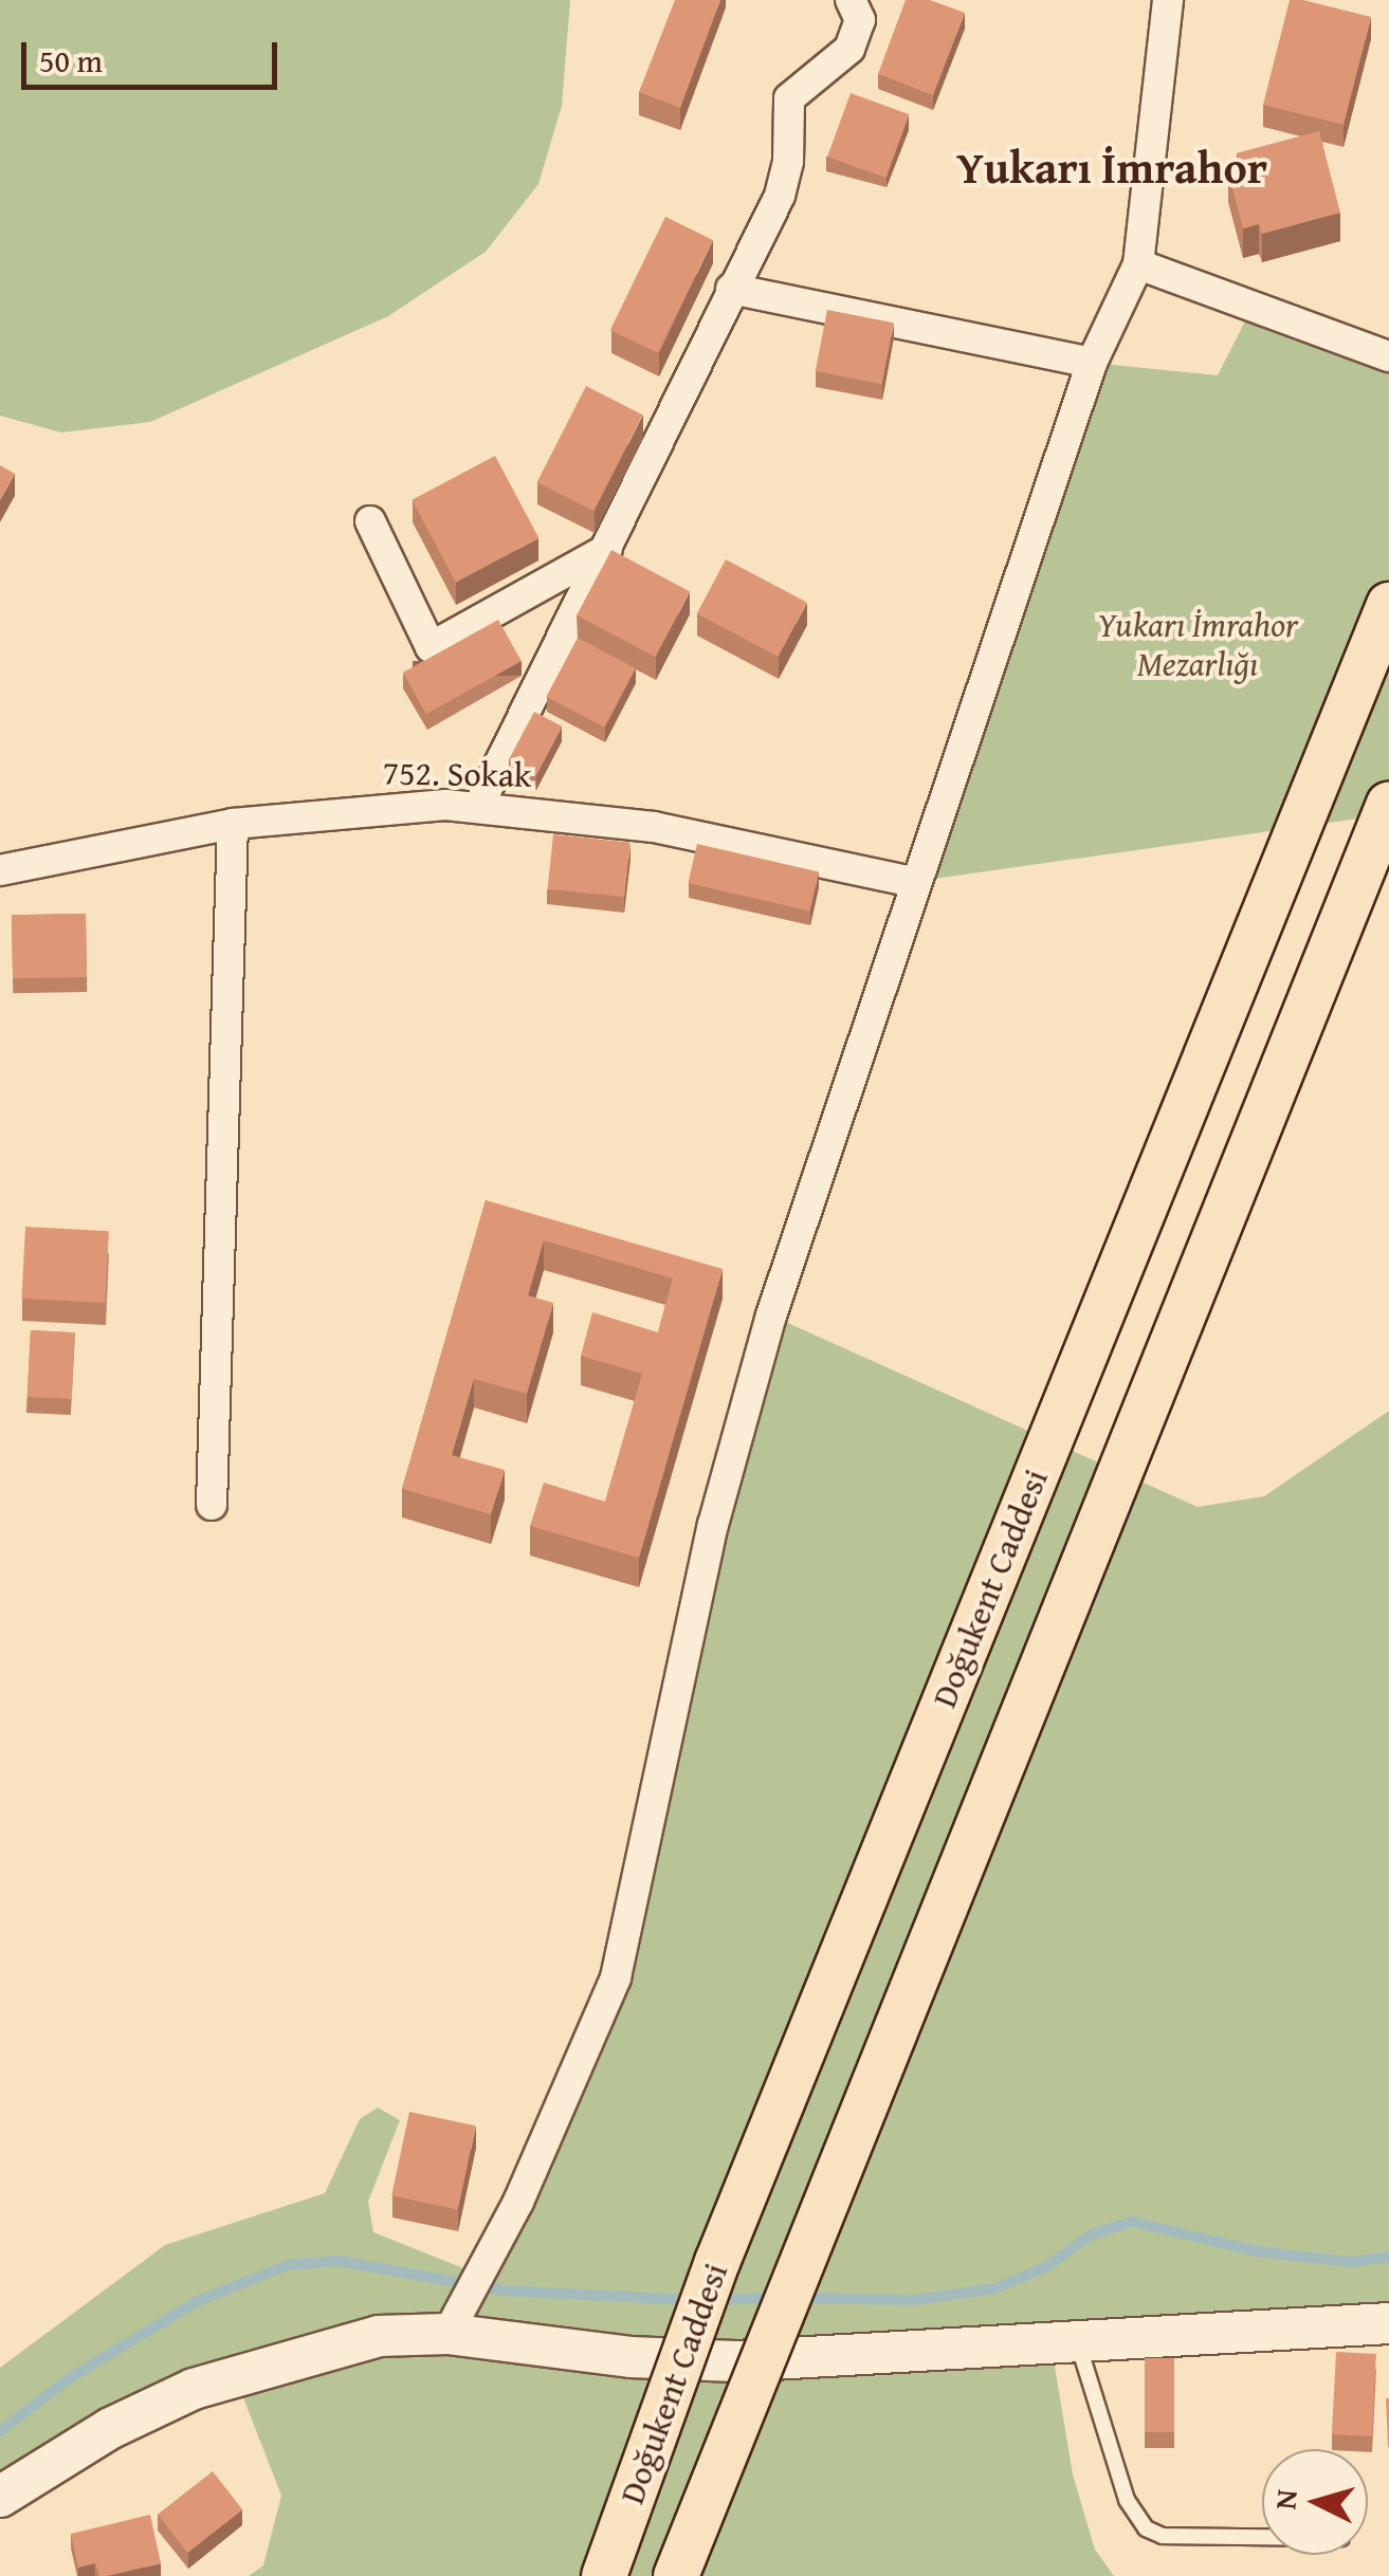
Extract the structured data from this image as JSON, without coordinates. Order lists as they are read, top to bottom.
{
  "streets": {
    "main road": ["Doğukent Caddesi"],
    "street": ["752. Sokak"]
  },
  "districts": ["Yukarı İmrahor"],
  "parks": ["Yukarı İmrahor Mezarlığı"],
  "scale_bar": "50 m",
  "north": "left"
}
